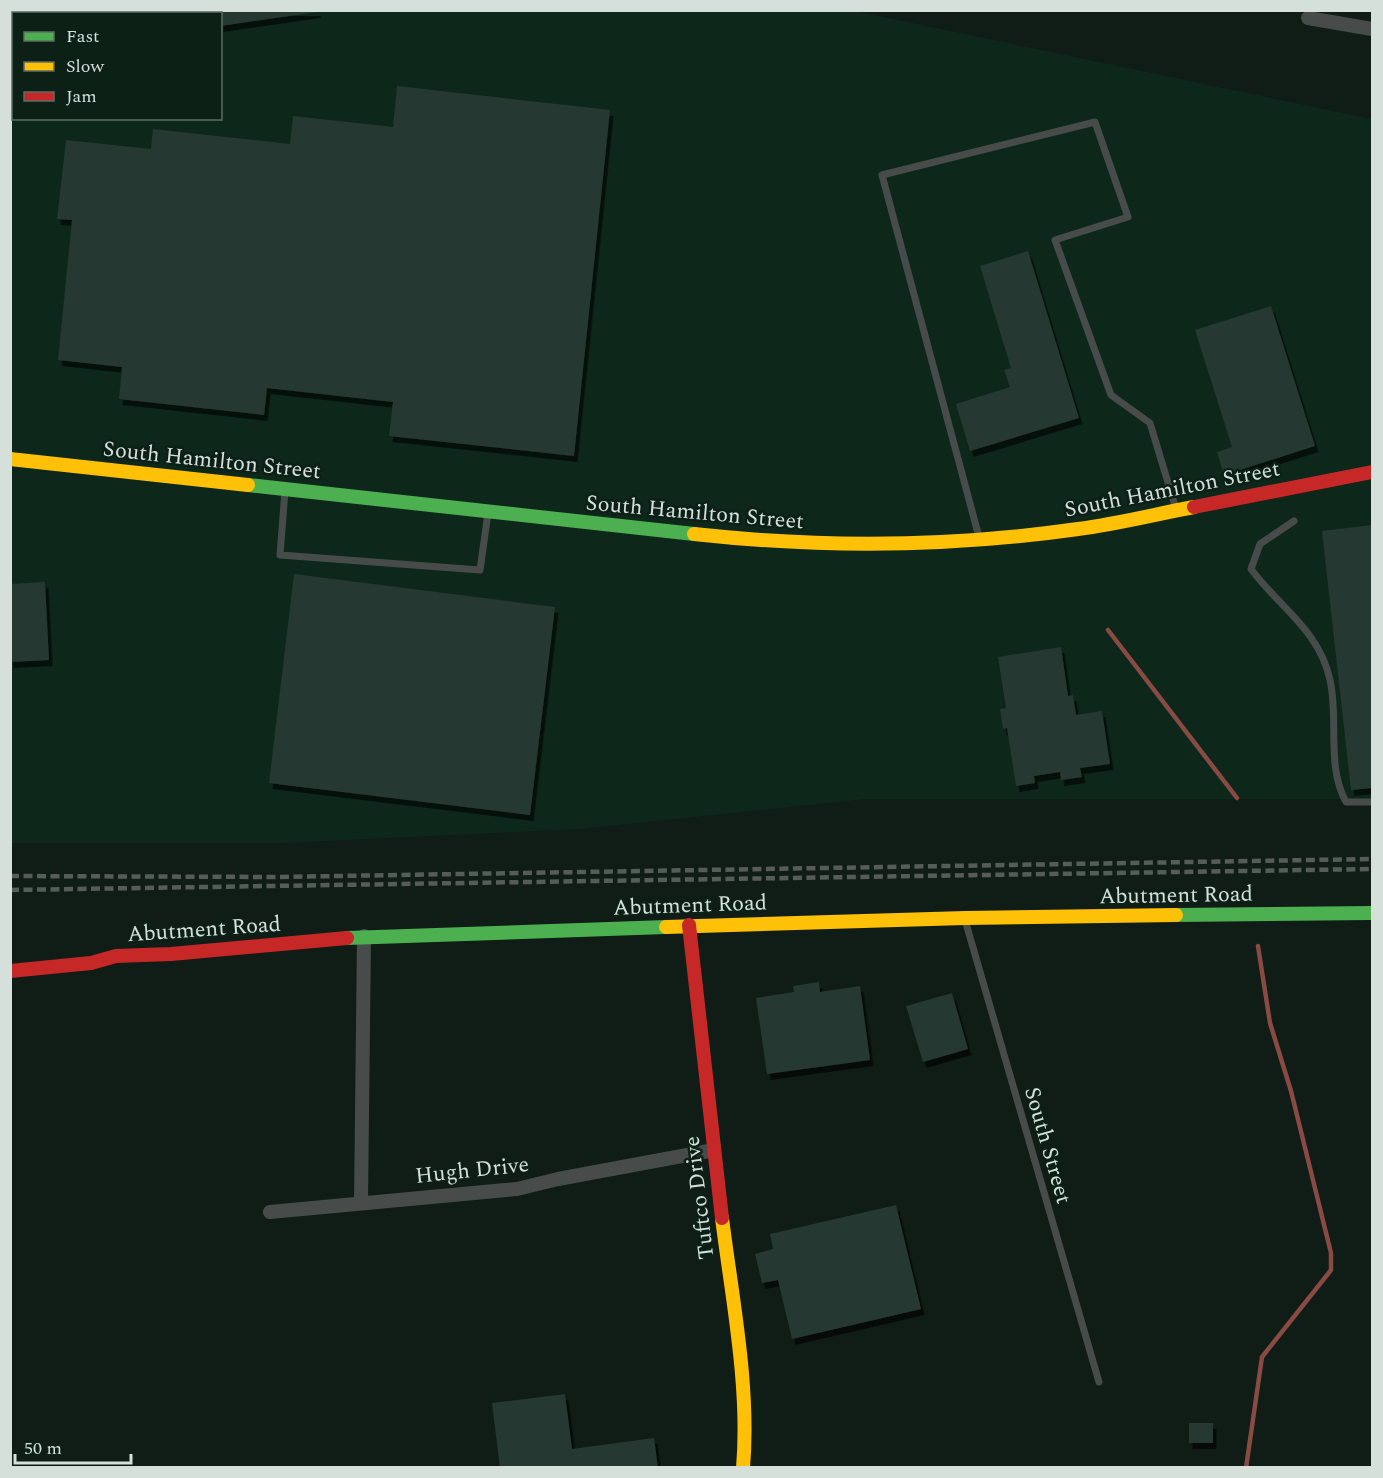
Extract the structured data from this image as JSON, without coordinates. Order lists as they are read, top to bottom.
{
  "streets": {
    "street": [
      "South Hamilton Street",
      "Abutment Road",
      "Hugh Drive",
      "Tuftco Drive"
    ],
    "lane": ["South Street"]
  },
  "crossings": [
    ["Abutment Road", "South Street"],
    ["Abutment Road", "Tuftco Drive"],
    ["Hugh Drive", "Tuftco Drive"]
  ],
  "legend": ["Fast", "Slow", "Jam"],
  "scale_bar": "50 m"
}
